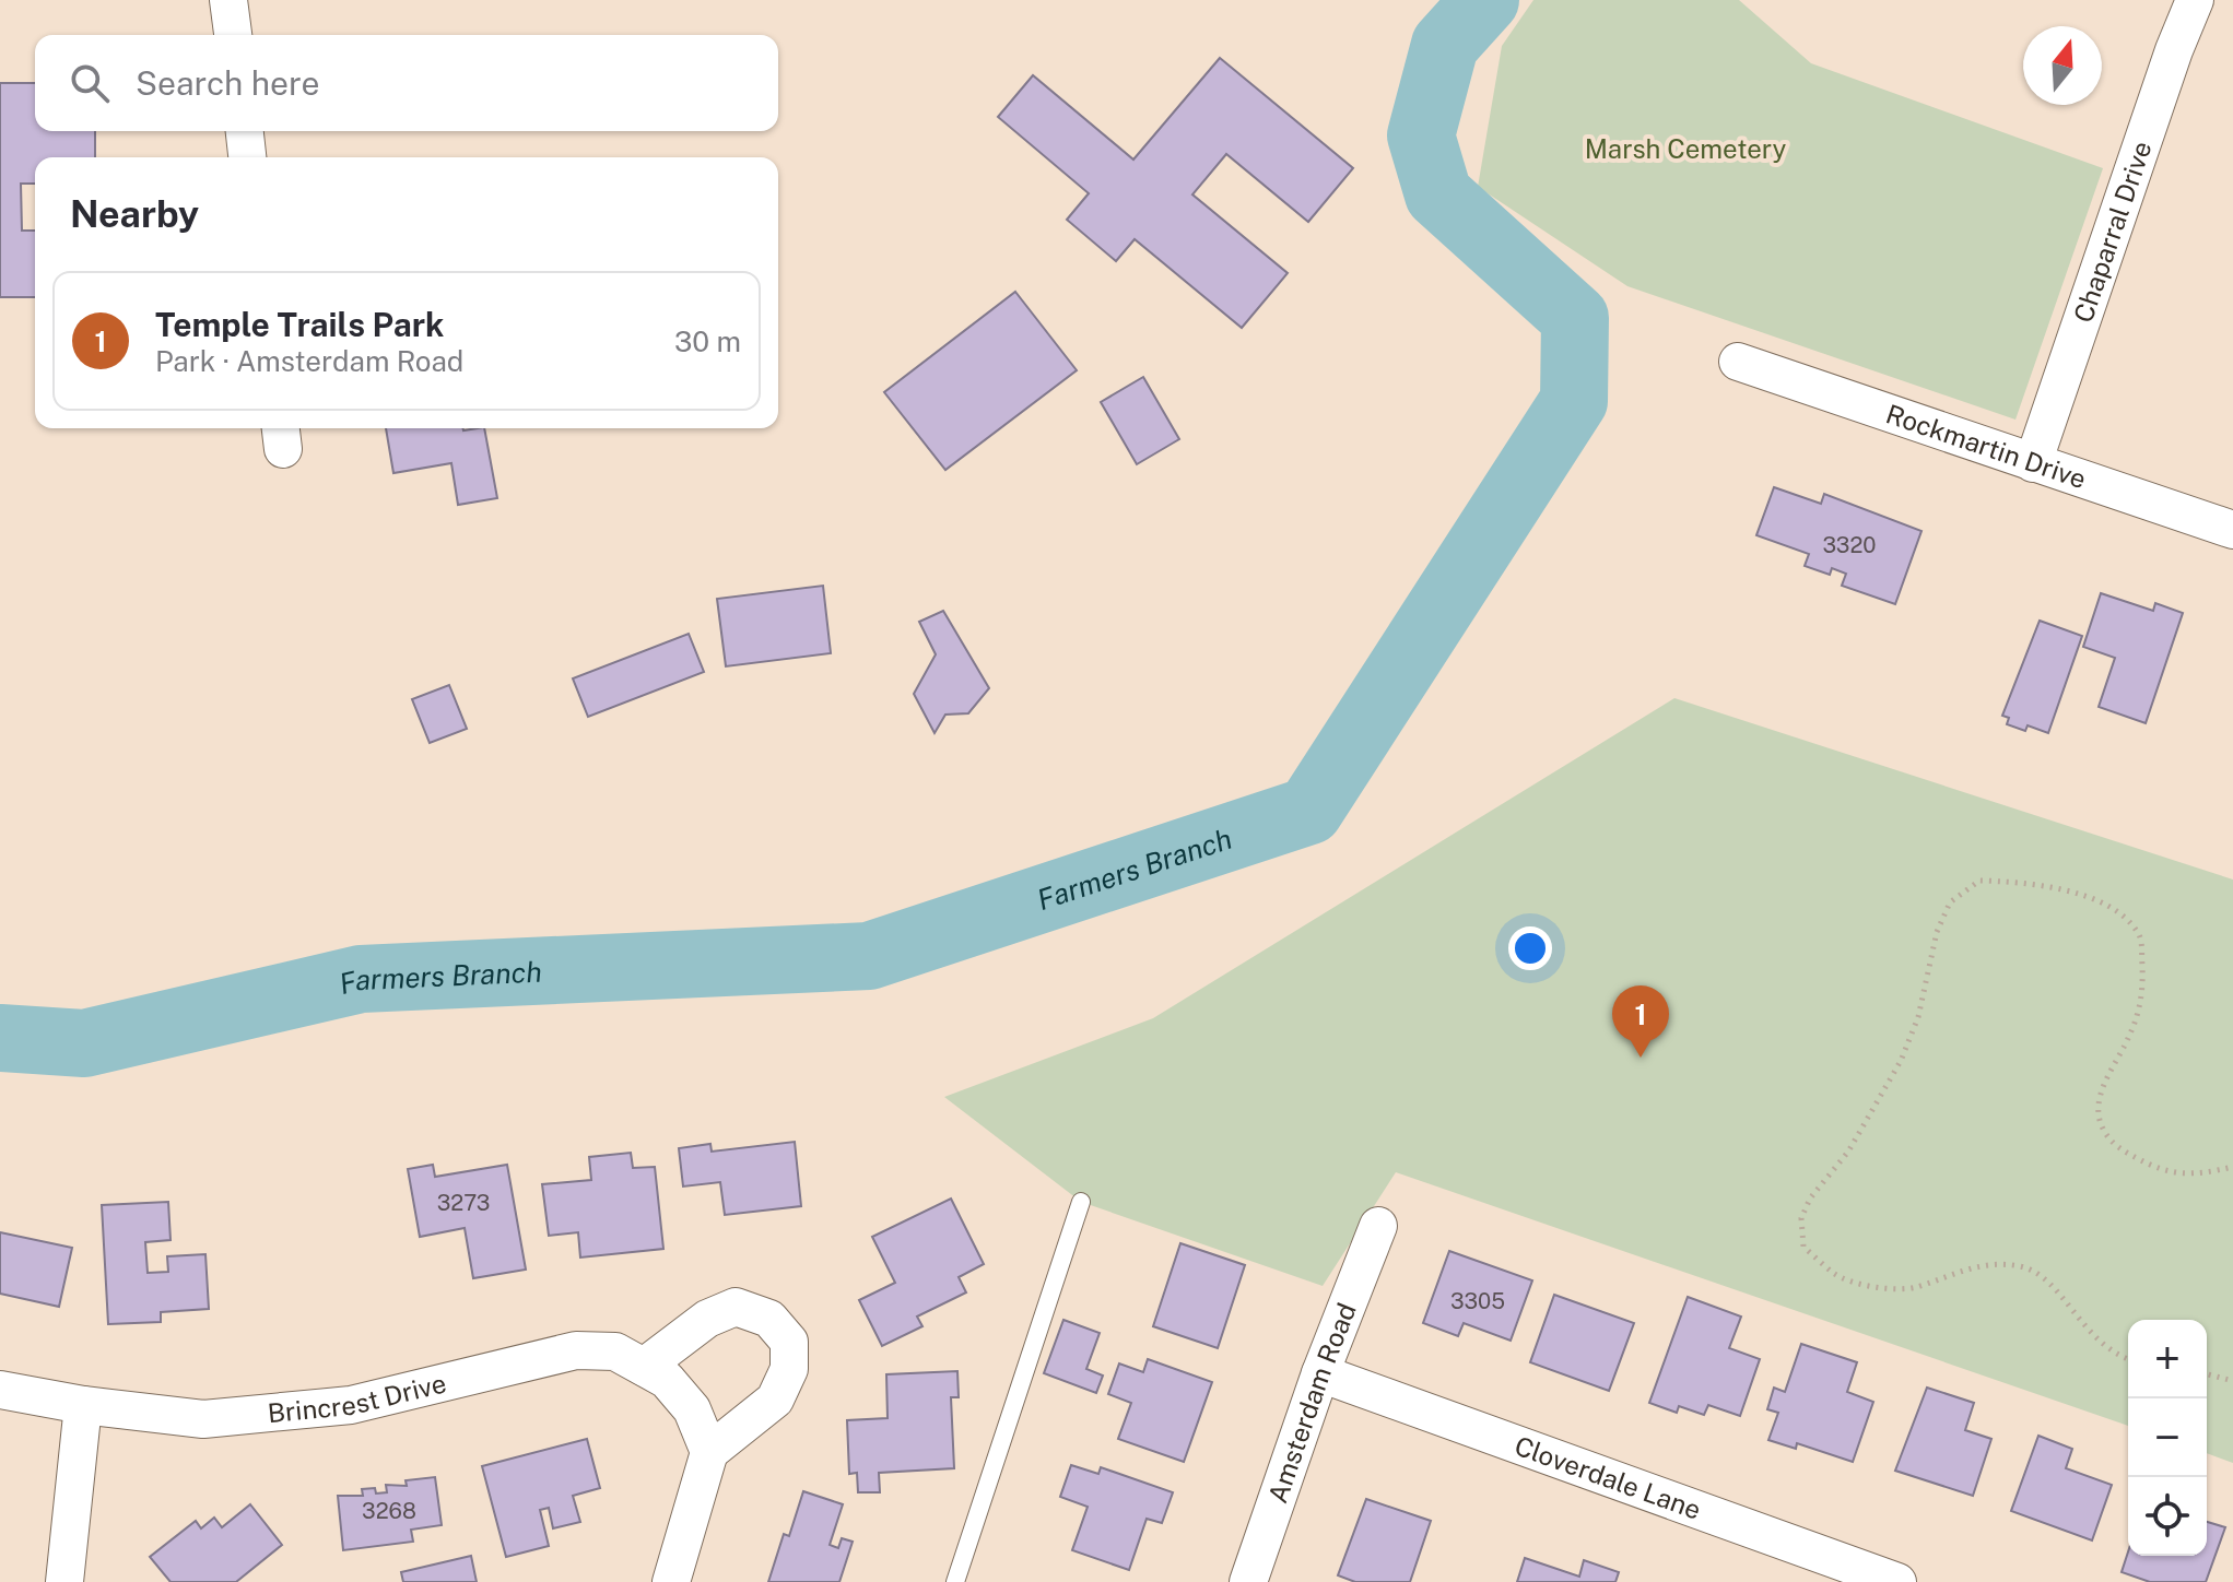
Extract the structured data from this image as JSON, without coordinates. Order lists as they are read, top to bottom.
{
  "streets": {
    "street": [
      "Chaparral Drive",
      "Rockmartin Drive",
      "Brincrest Drive",
      "Amsterdam Road",
      "Cloverdale Lane"
    ]
  },
  "crossings": [
    ["Chaparral Drive", "Rockmartin Drive"],
    ["Amsterdam Road", "Cloverdale Lane"]
  ],
  "water": ["Farmers Branch"],
  "parks": ["Marsh Cemetery"],
  "house_numbers": [
    "3320",
    "3273",
    "3305",
    "3268"
  ],
  "north": "top",
  "page": {
    "search": "Search here",
    "heading": "Nearby",
    "list": [
      {
        "mark": "1",
        "name": "Temple Trails Park",
        "note": "Park · Amsterdam Road",
        "value": "30 m"
      }
    ],
    "pins": "1",
    "map_buttons": ["+", "−"]
  }
}
